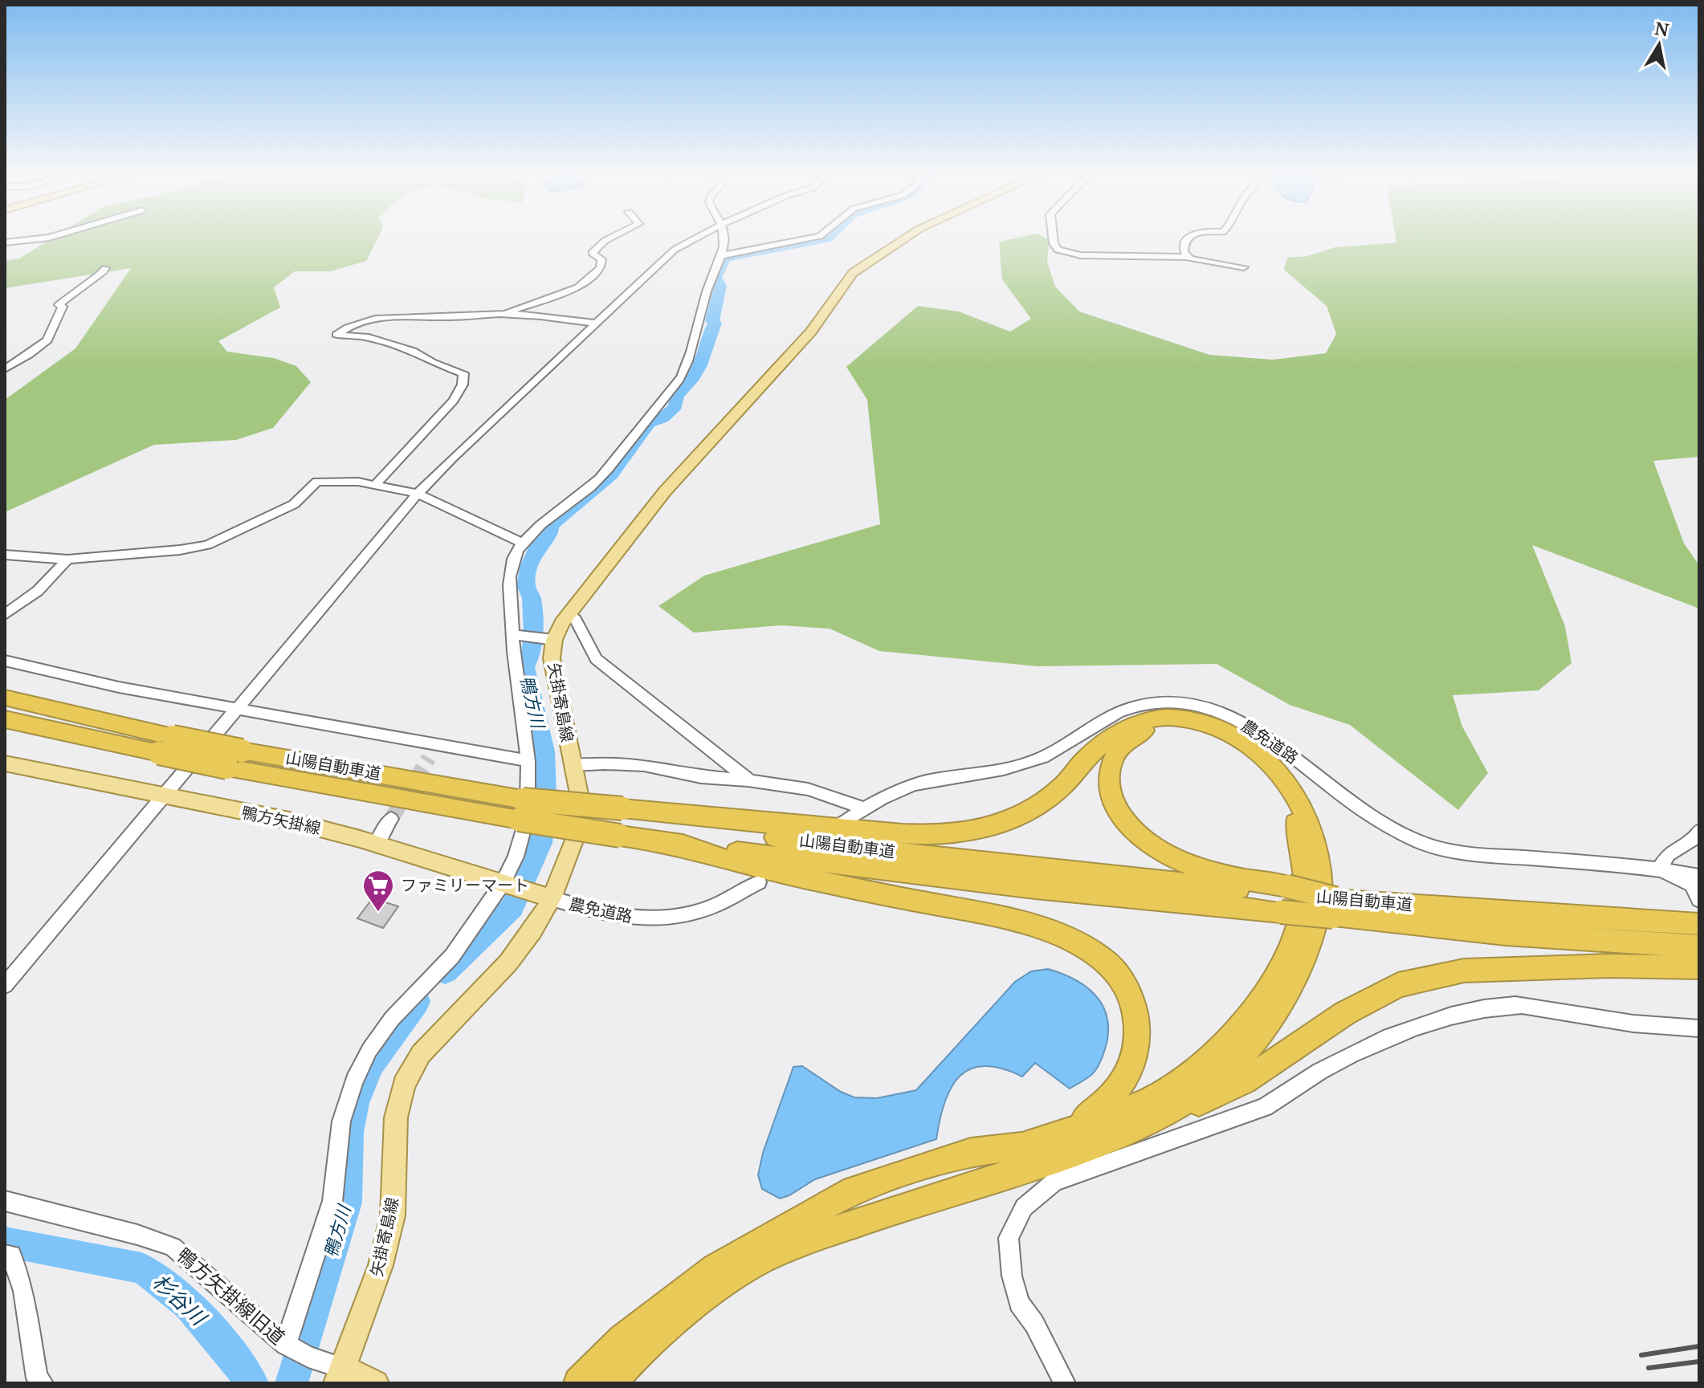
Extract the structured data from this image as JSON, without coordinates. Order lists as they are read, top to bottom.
{
  "streets": {
    "highway": ["山陽自動車道"],
    "main road": ["矢掛寄島線", "鴨方矢掛線"],
    "street": ["農免道路", "鴨方矢掛線旧道"]
  },
  "crossings": [
    ["矢掛寄島線", "農免道路"],
    ["矢掛寄島線", "鴨方矢掛線"],
    ["矢掛寄島線", "鴨方矢掛線旧道"],
    ["農免道路", "鴨方矢掛線"]
  ],
  "water": ["鴨方川", "杉谷川"],
  "places": {
    "supermarket": ["ファミリーマート"]
  },
  "north": "top"
}
